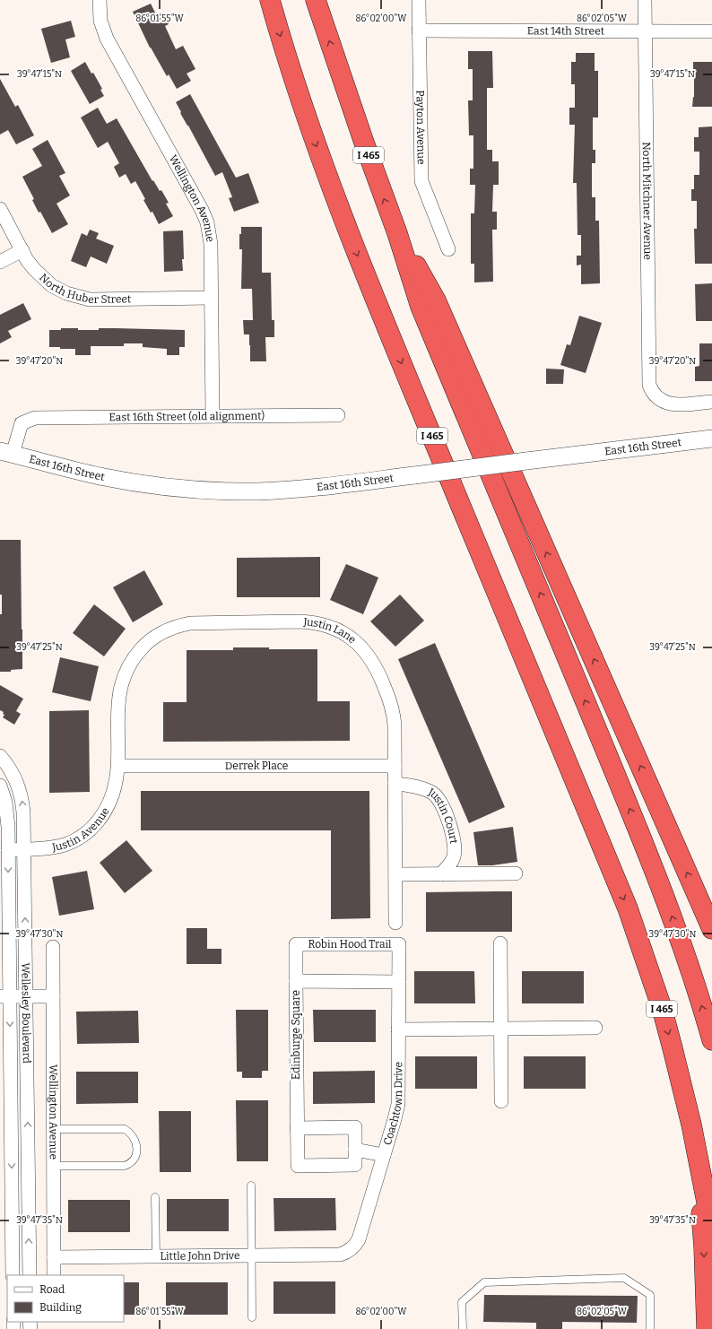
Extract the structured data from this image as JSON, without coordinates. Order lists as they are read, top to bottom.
{
  "streets": {
    "highway": ["I 465"],
    "street": [
      "East 14th Street",
      "Payton Avenue",
      "Wellington Avenue",
      "North Mitchner Avenue",
      "North Huber Street",
      "East 16th Street (old alignment)",
      "East 16th Street",
      "Justin Lane",
      "Derrek Place",
      "Justin Court",
      "Justin Avenue",
      "Robin Hood Trail",
      "Wellesley Boulevard",
      "Edinburge Square",
      "Coachtown Drive",
      "Little John Drive"
    ]
  },
  "crossings": [
    ["East 14th Street", "Payton Avenue"],
    ["East 14th Street", "North Mitchner Avenue"],
    ["Wellington Avenue", "North Huber Street"],
    ["Wellington Avenue", "East 16th Street (old alignment)"],
    ["Wellington Avenue", "Little John Drive"],
    ["East 16th Street (old alignment)", "East 16th Street"],
    ["Justin Lane", "Derrek Place"],
    ["Justin Lane", "Justin Court"],
    ["Justin Lane", "Justin Avenue"],
    ["Derrek Place", "Justin Avenue"],
    ["Justin Avenue", "Wellesley Boulevard"],
    ["Robin Hood Trail", "Edinburge Square"],
    ["Robin Hood Trail", "Coachtown Drive"],
    ["Edinburge Square", "Coachtown Drive"],
    ["Coachtown Drive", "Little John Drive"]
  ],
  "legend": ["Road", "Building"],
  "coordinates": [
    "86°01'55\"W",
    "86°02'00\"W",
    "86°02'05\"W",
    "39°47'15\"N",
    "39°47'20\"N",
    "39°47'25\"N",
    "39°47'30\"N",
    "39°47'35\"N"
  ]
}
